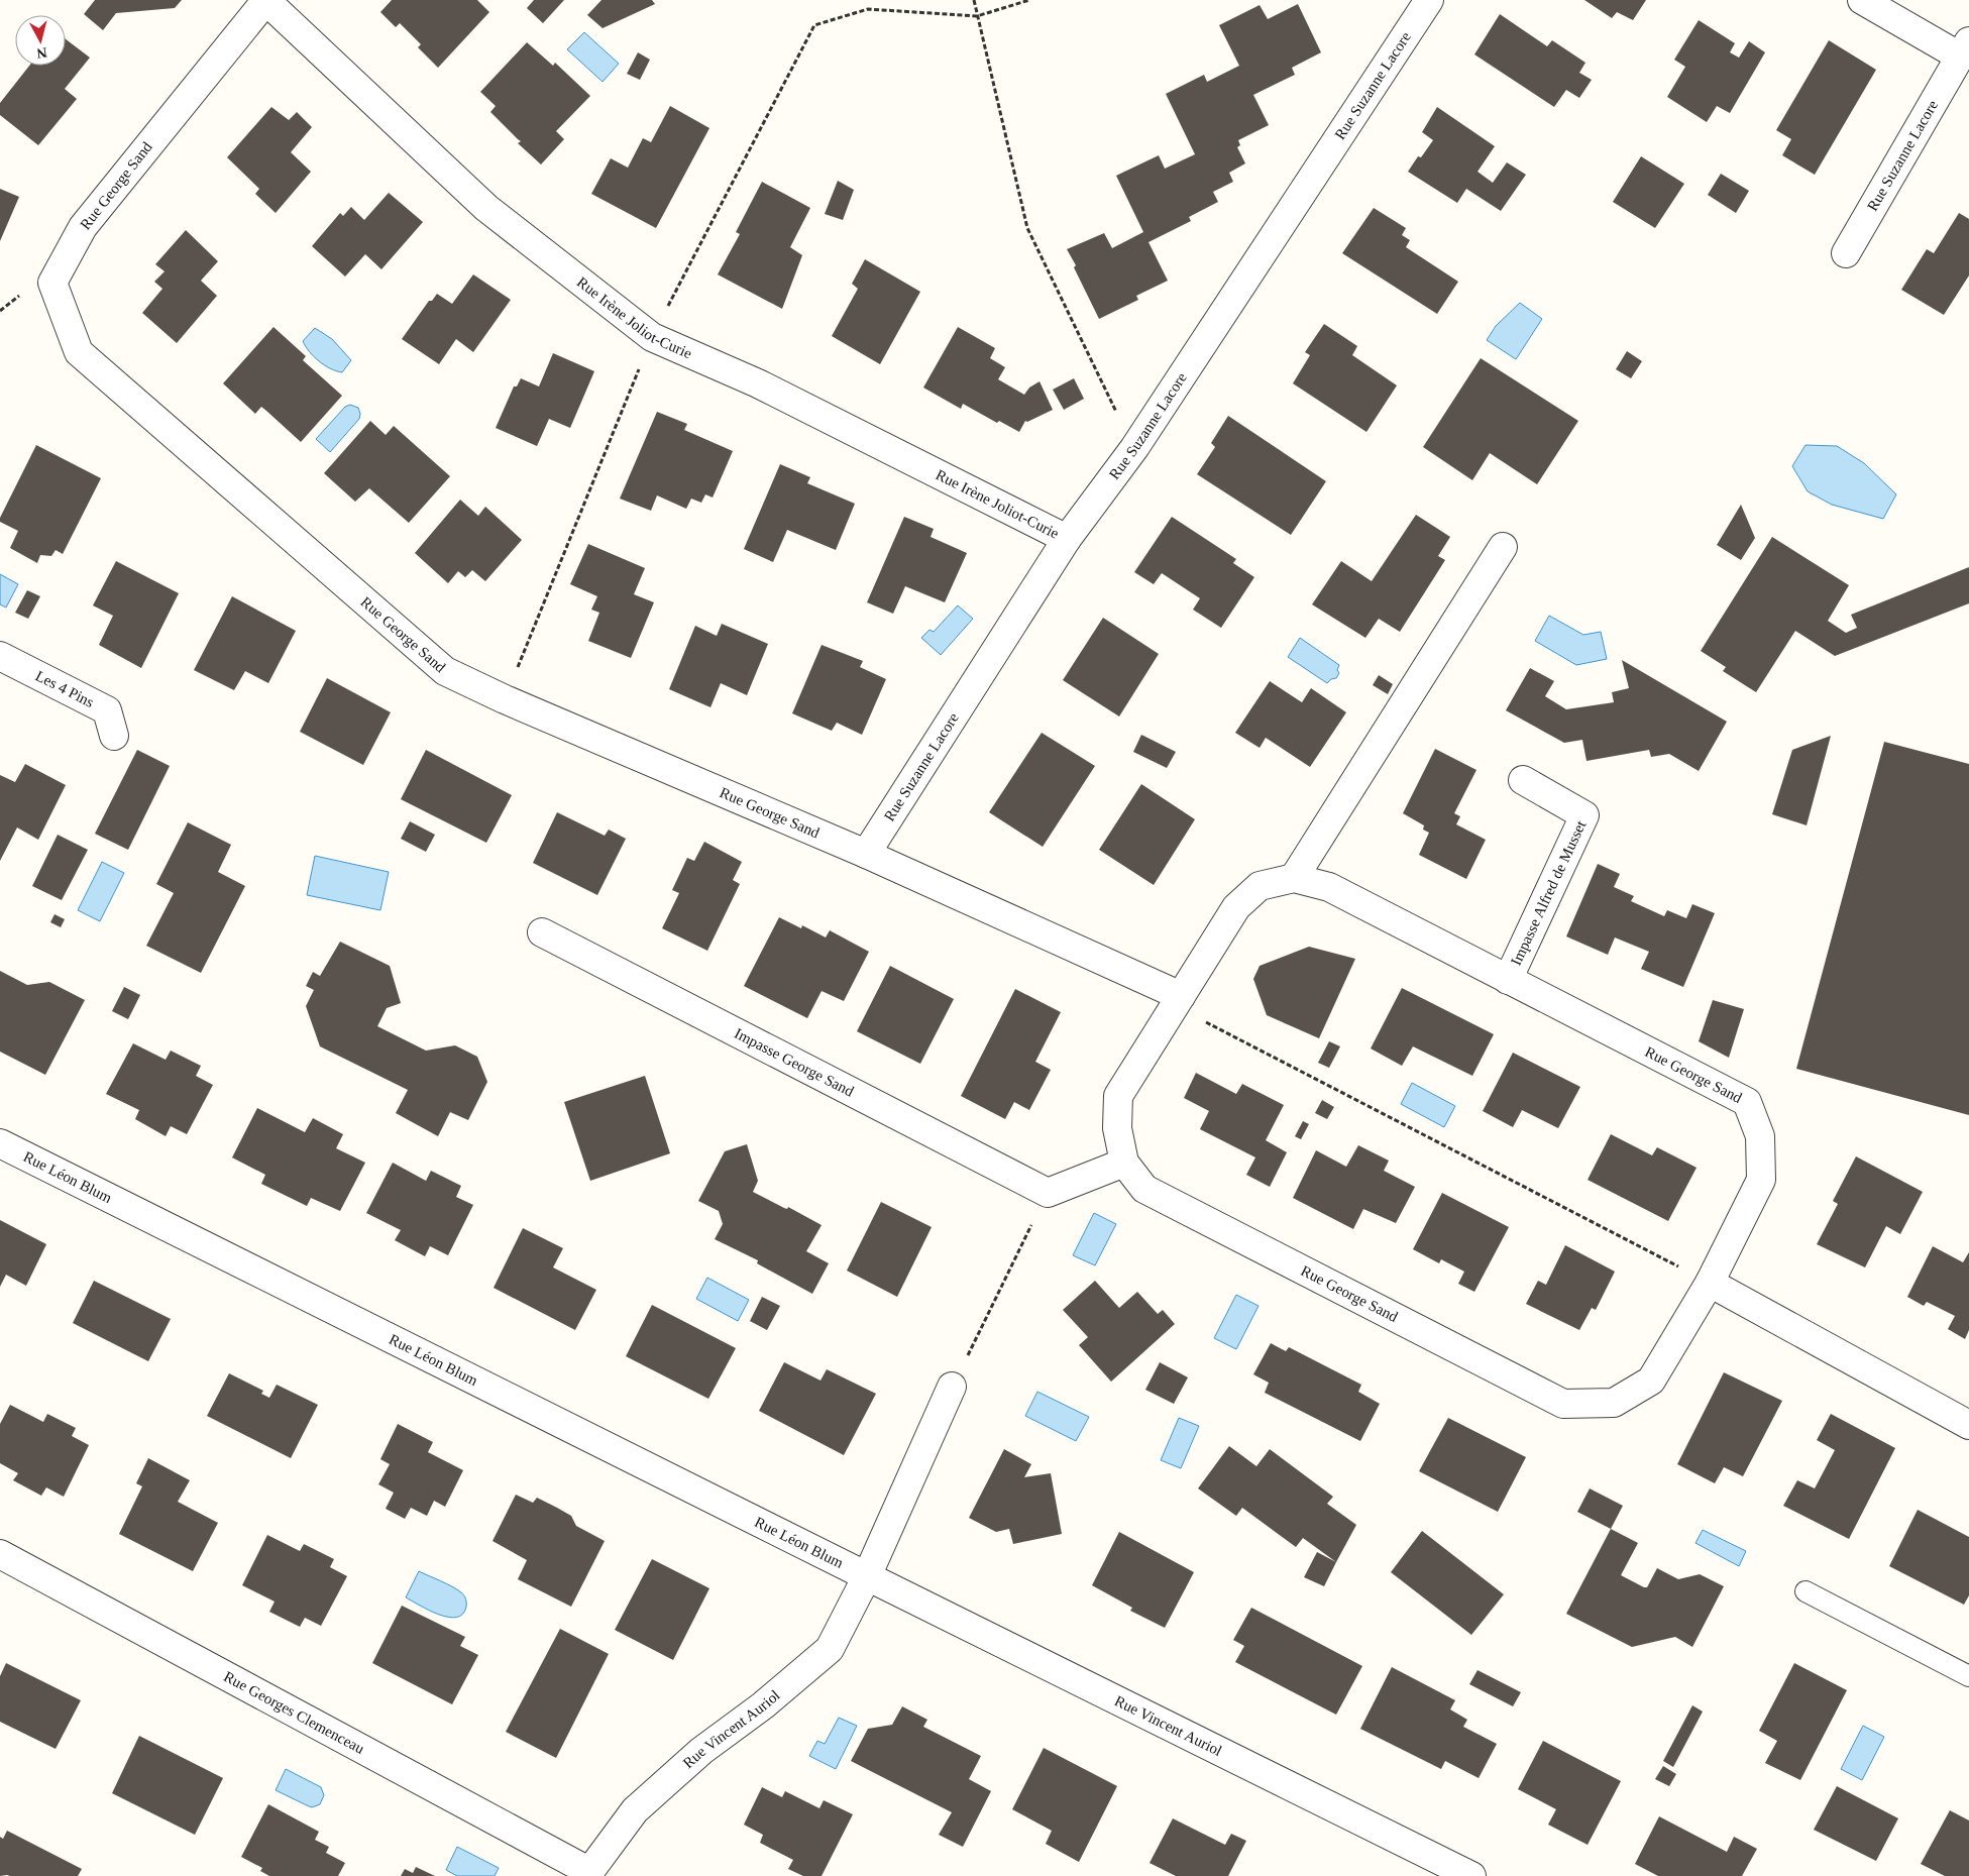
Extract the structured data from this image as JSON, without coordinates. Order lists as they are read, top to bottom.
{
  "streets": {
    "street": [
      "Rue Suzanne Lacore",
      "Rue George Sand",
      "Rue Irène Joliot-Curie",
      "Les 4 Pins",
      "Impasse Alfred de Musset",
      "Impasse George Sand",
      "Rue Léon Blum",
      "Rue Georges Clemenceau",
      "Rue Vincent Auriol"
    ]
  },
  "crossings": [
    ["Rue Suzanne Lacore", "Rue George Sand"],
    ["Rue Suzanne Lacore", "Rue Irène Joliot-Curie"],
    ["Rue George Sand", "Rue Irène Joliot-Curie"],
    ["Rue George Sand", "Impasse Alfred de Musset"],
    ["Rue Léon Blum", "Rue Vincent Auriol"],
    ["Rue Georges Clemenceau", "Rue Vincent Auriol"]
  ],
  "north": "bottom"
}
